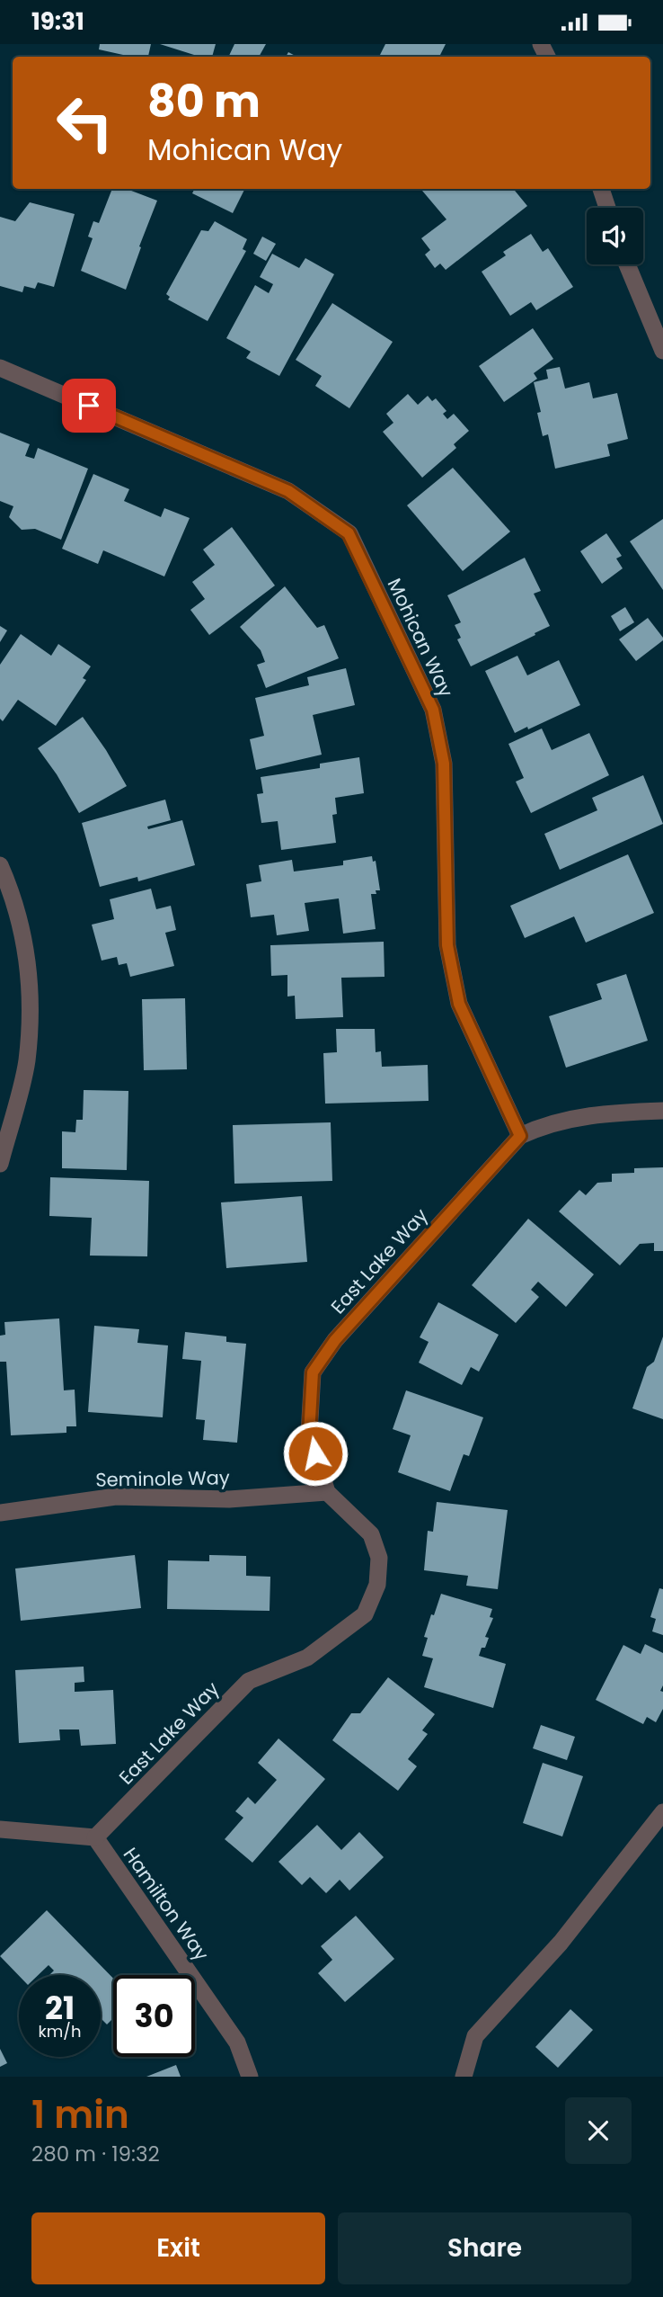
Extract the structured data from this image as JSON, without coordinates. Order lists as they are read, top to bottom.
{
  "streets": {
    "street": [
      "Mohican Way",
      "East Lake Way",
      "Seminole Way",
      "Hamilton Way"
    ]
  },
  "crossings": [
    ["Mohican Way", "East Lake Way"],
    ["East Lake Way", "Seminole Way"],
    ["East Lake Way", "Hamilton Way"]
  ],
  "page": {
    "status": "19:31",
    "turn": ["80 m", "Mohican Way"],
    "speed": "21 km/h",
    "limit": "30",
    "heading": ["1 min", "280 m · 19:32"],
    "buttons": ["Exit", "Share"]
  }
}
